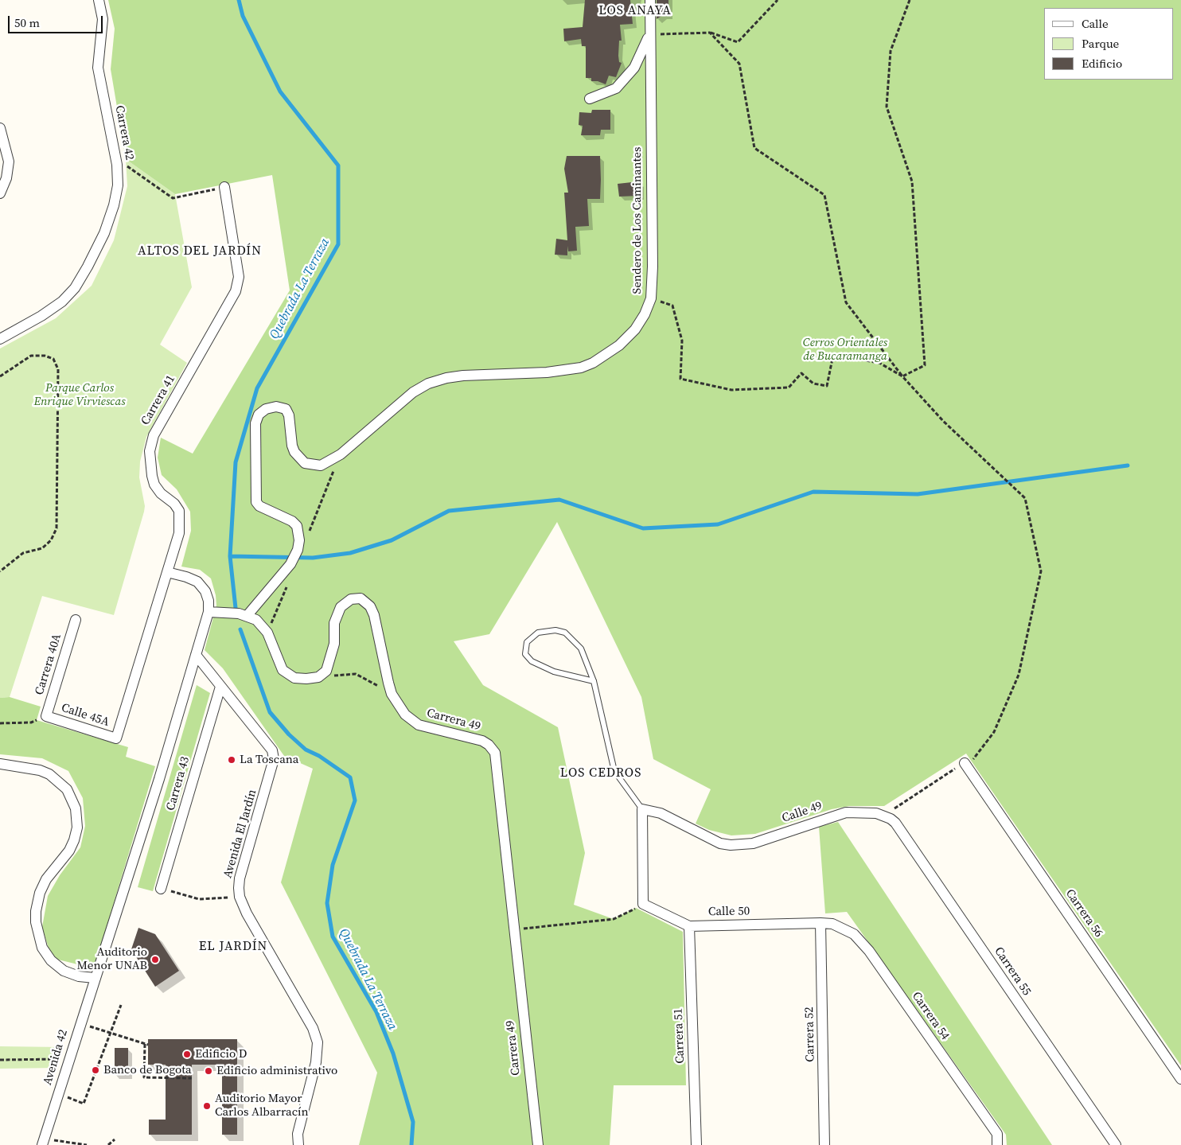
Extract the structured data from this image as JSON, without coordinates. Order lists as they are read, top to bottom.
{
  "streets": {
    "street": [
      "Carrera 42",
      "Sendero de Los Caminantes",
      "Carrera 41",
      "Carrera 40A",
      "Calle 45A",
      "Carrera 49",
      "Carrera 43",
      "Calle 49",
      "Avenida El Jardín",
      "Calle 50",
      "Carrera 56",
      "Carrera 55",
      "Carrera 54",
      "Carrera 52",
      "Carrera 51",
      "Avenida 42"
    ]
  },
  "crossings": [
    ["Carrera 41", "Calle 45A"],
    ["Carrera 40A", "Calle 45A"],
    ["Carrera 43", "Avenida El Jardín"],
    ["Calle 49", "Carrera 55"],
    ["Calle 50", "Carrera 54"],
    ["Calle 50", "Carrera 52"],
    ["Calle 50", "Carrera 51"],
    ["Carrera 54", "Carrera 52"]
  ],
  "districts": [
    "LOS ANAYA",
    "ALTOS DEL JARDÍN",
    "LOS CEDROS",
    "EL JARDÍN"
  ],
  "water": ["Quebrada La Terraza"],
  "parks": ["Cerros Orientales de Bucaramanga", "Parque Carlos Enrique Virviescas"],
  "places": [
    "La Toscana",
    "Auditorio Menor UNAB",
    "Edificio D",
    "Banco de Bogota",
    "Edificio administrativo",
    "Auditorio Mayor Carlos Albarracín"
  ],
  "legend": ["Calle", "Parque", "Edificio"],
  "scale_bar": "50 m"
}
